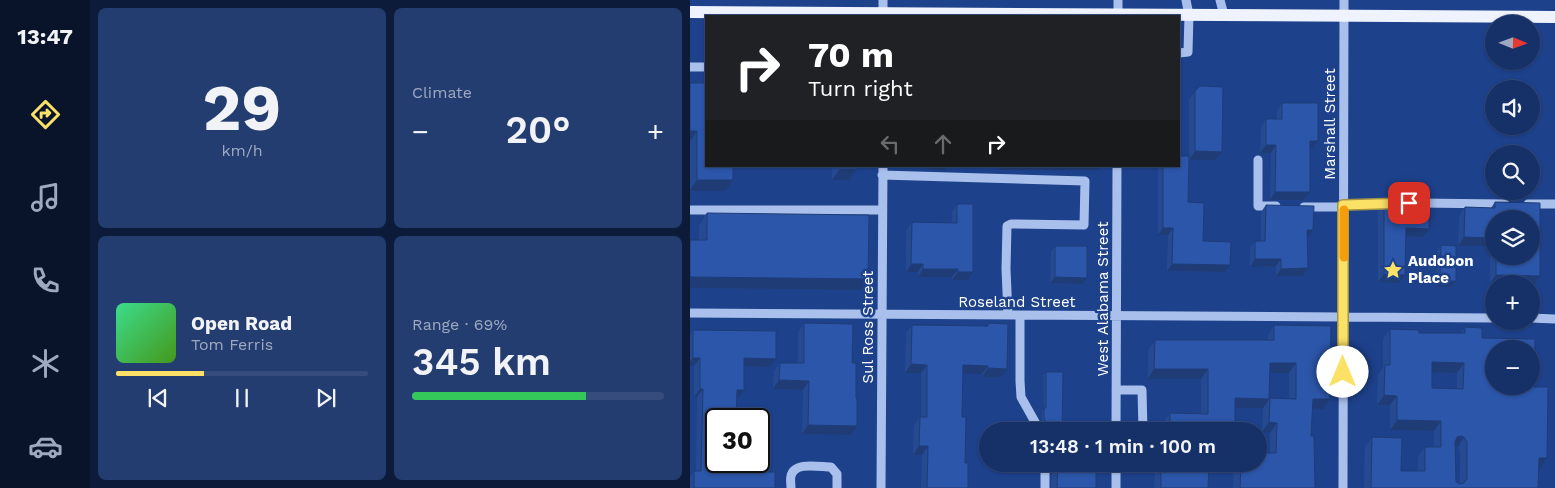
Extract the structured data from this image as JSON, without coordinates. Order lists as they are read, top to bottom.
{
  "streets": {
    "street": [
      "Marshall Street",
      "West Alabama Street",
      "Roseland Street",
      "Sul Ross Street"
    ]
  },
  "crossings": [
    ["Marshall Street", "Roseland Street"],
    ["West Alabama Street", "Roseland Street"],
    ["Roseland Street", "Sul Ross Street"]
  ],
  "places": {
    "place": ["Audobon Place"]
  },
  "north": "right",
  "page": {
    "tabs": "13:47",
    "tile": [
      ["29", "km/h"],
      "Climate",
      ["Range · 69%", "345 km"]
    ],
    "map_buttons": ["+", "−"],
    "turn": ["70 m", "Turn right"],
    "heat": ["−", "20°", "+"],
    "song": ["Open Road", "Tom Ferris"],
    "limit": "30",
    "trip": "13:48 · 1 min · 100 m"
  }
}
